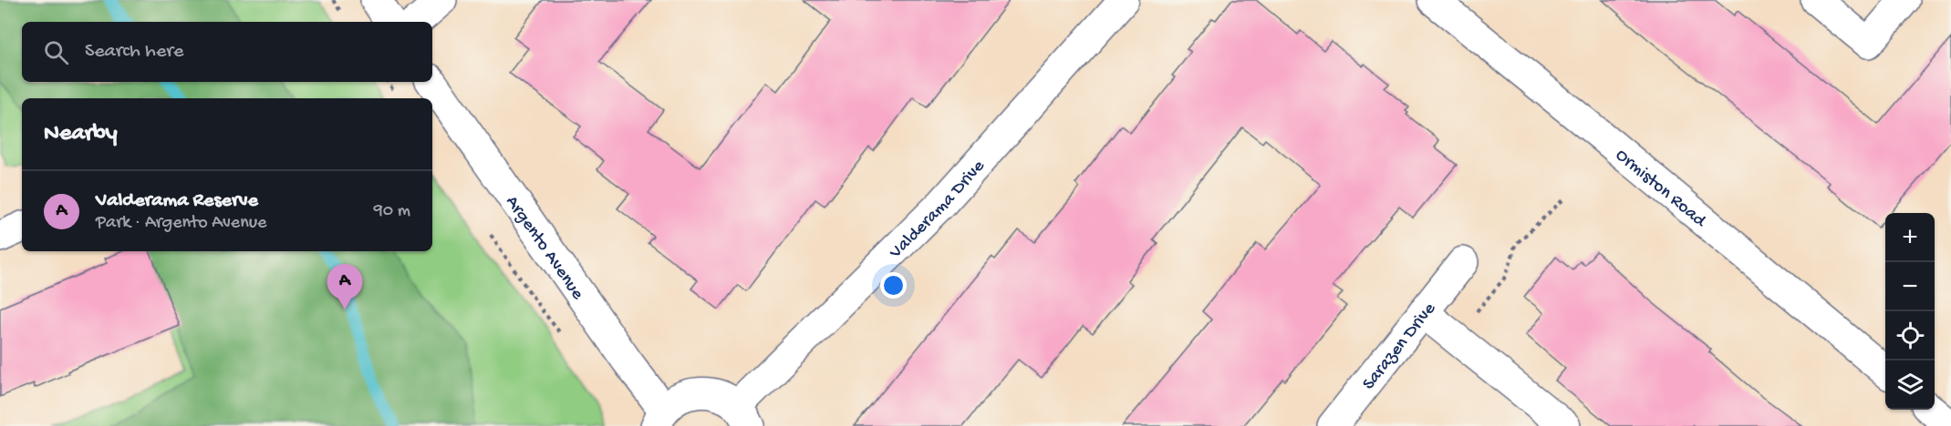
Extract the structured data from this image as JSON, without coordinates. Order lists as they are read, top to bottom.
{
  "streets": {
    "street": [
      "Ormiston Road",
      "Valderama Drive",
      "Argento Avenue",
      "Sarazen Drive"
    ]
  },
  "page": {
    "search": "Search here",
    "heading": "Nearby",
    "list": [
      {
        "mark": "A",
        "name": "Valderama Reserve",
        "note": "Park · Argento Avenue",
        "value": "90 m"
      }
    ],
    "map_buttons": ["+", "−"],
    "pins": "A"
  }
}
